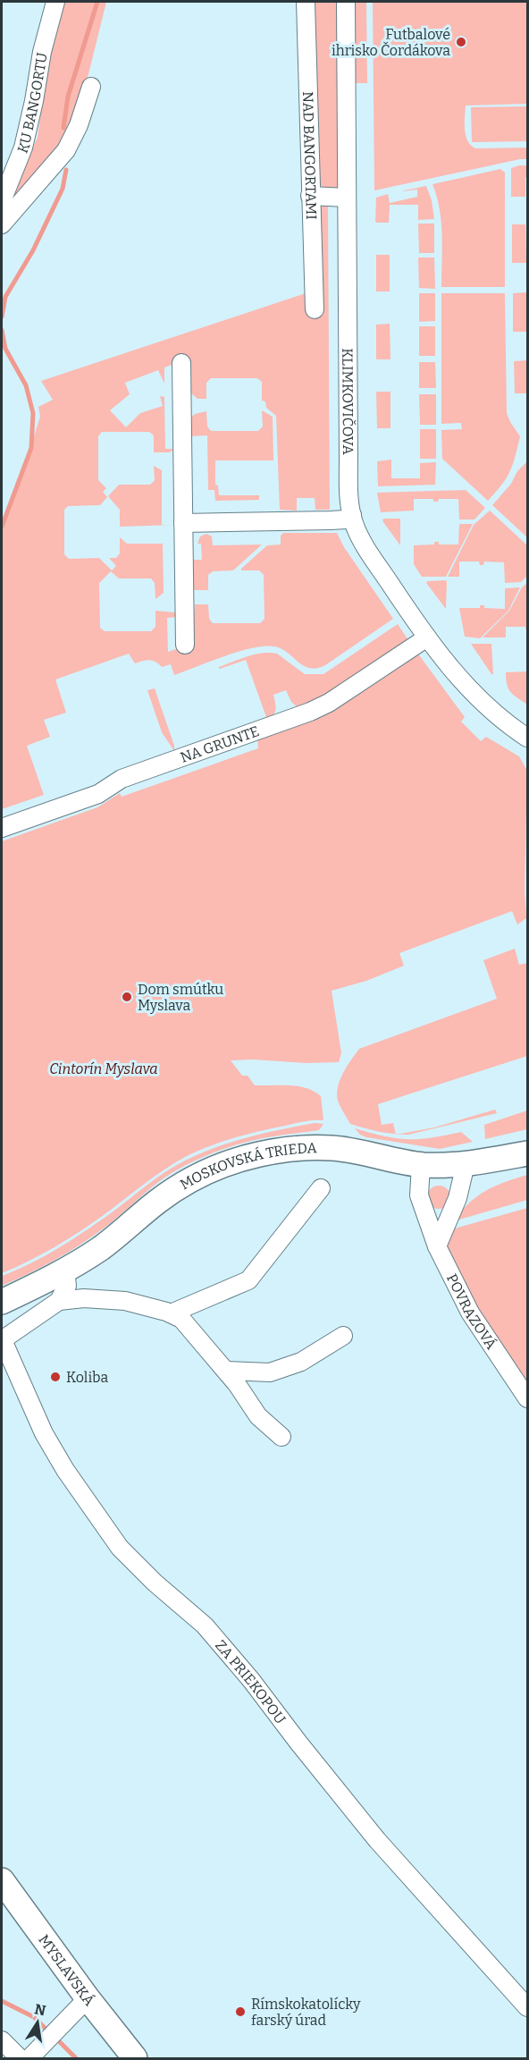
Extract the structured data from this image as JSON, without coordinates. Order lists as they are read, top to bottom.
{
  "streets": {
    "street": [
      "KU BANGORTU",
      "NAD BANGORTAMI",
      "KLIMKOVIČOVA",
      "NA GRUNTE",
      "MOSKOVSKÁ TRIEDA",
      "POVRAZOVÁ",
      "ZA PRIEKOPOU",
      "MYSLAVSKÁ"
    ]
  },
  "crossings": [
    ["KLIMKOVIČOVA", "NA GRUNTE"],
    ["MOSKOVSKÁ TRIEDA", "POVRAZOVÁ"]
  ],
  "parks": ["Cintorín Myslava"],
  "places": [
    "Futbalové ihrisko Čordákova",
    "Dom smútku Myslava",
    "Koliba",
    "Rímskokatolícky farský úrad"
  ],
  "north": "top"
}
